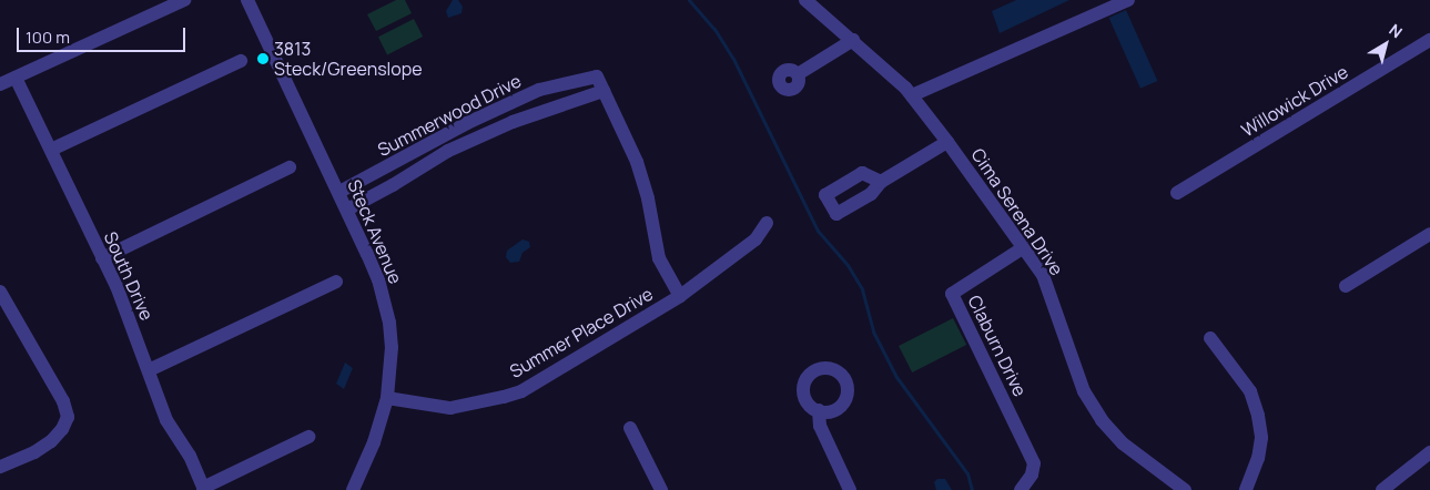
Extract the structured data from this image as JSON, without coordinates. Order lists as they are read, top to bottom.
{
  "streets": {
    "street": [
      "Willowick Drive",
      "Summerwood Drive",
      "Cima Serena Drive",
      "Steck Avenue",
      "South Drive",
      "Summer Place Drive",
      "Claburn Drive"
    ]
  },
  "crossings": [
    ["Summerwood Drive", "Steck Avenue"],
    ["Cima Serena Drive", "Claburn Drive"],
    ["Steck Avenue", "Summer Place Drive"]
  ],
  "places": ["3813 Steck/Greenslope"],
  "scale_bar": "100 m",
  "north": "top right"
}
